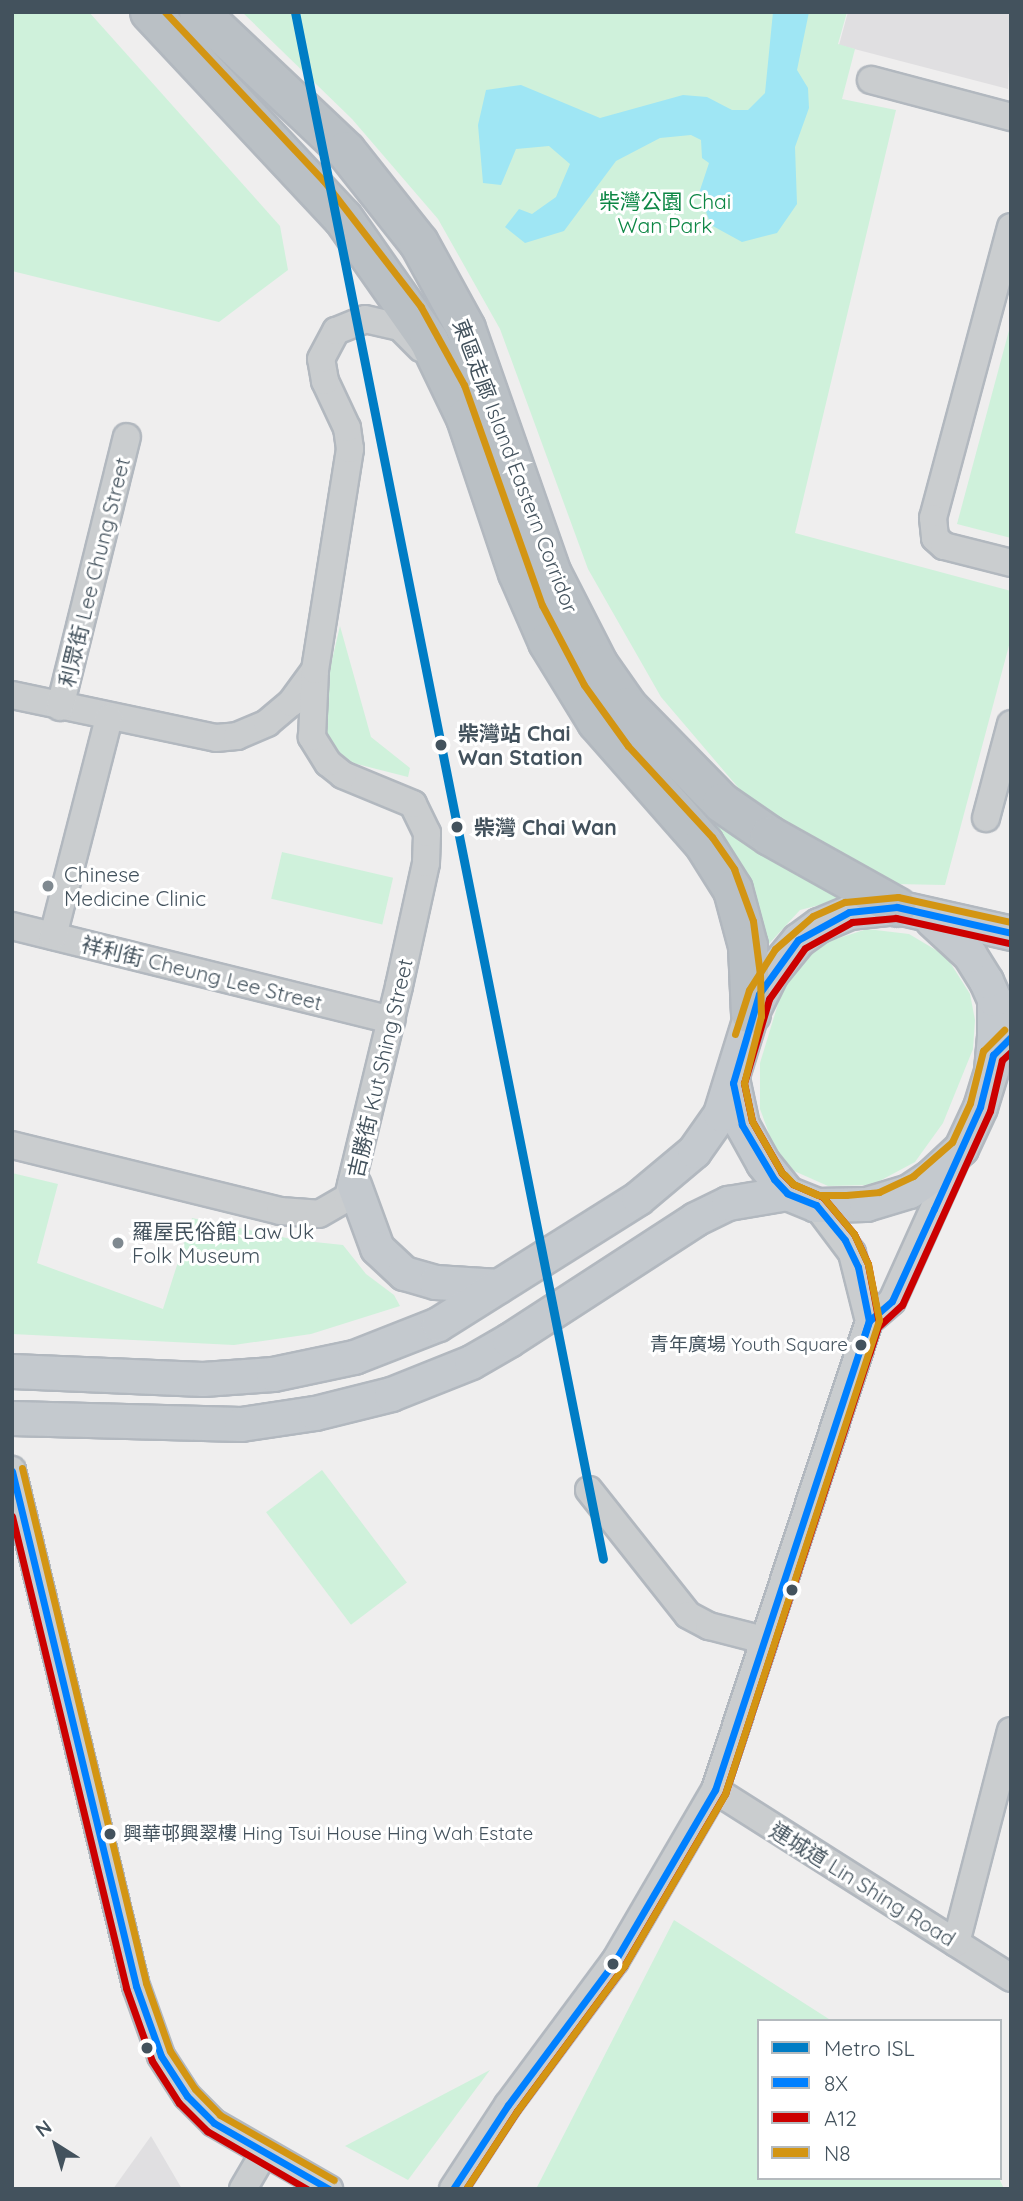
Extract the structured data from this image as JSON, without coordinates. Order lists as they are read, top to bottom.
{
  "streets": {
    "highway": ["東區走廊 Island Eastern Corridor"],
    "street": [
      "利眾街 Lee Chung Street",
      "祥利街 Cheung Lee Street",
      "吉勝街 Kut Shing Street",
      "連城道 Lin Shing Road"
    ]
  },
  "crossings": [
    ["利眾街 Lee Chung Street", "吉勝街 Kut Shing Street"],
    ["祥利街 Cheung Lee Street", "吉勝街 Kut Shing Street"]
  ],
  "parks": ["柴灣公園 Chai Wan Park"],
  "places": [
    "柴灣站 Chai Wan Station",
    "柴灣 Chai Wan",
    "Chinese Medicine Clinic",
    "羅屋民俗館 Law Uk Folk Museum",
    "青年廣場 Youth Square",
    "興華邨興翠樓 Hing Tsui House Hing Wah Estate"
  ],
  "lines": [
    "metro line ISL",
    "transit line N8",
    "transit line 8X",
    "transit line A12"
  ],
  "legend": [
    "Metro ISL",
    "8X",
    "A12",
    "N8"
  ],
  "north": "top left"
}
